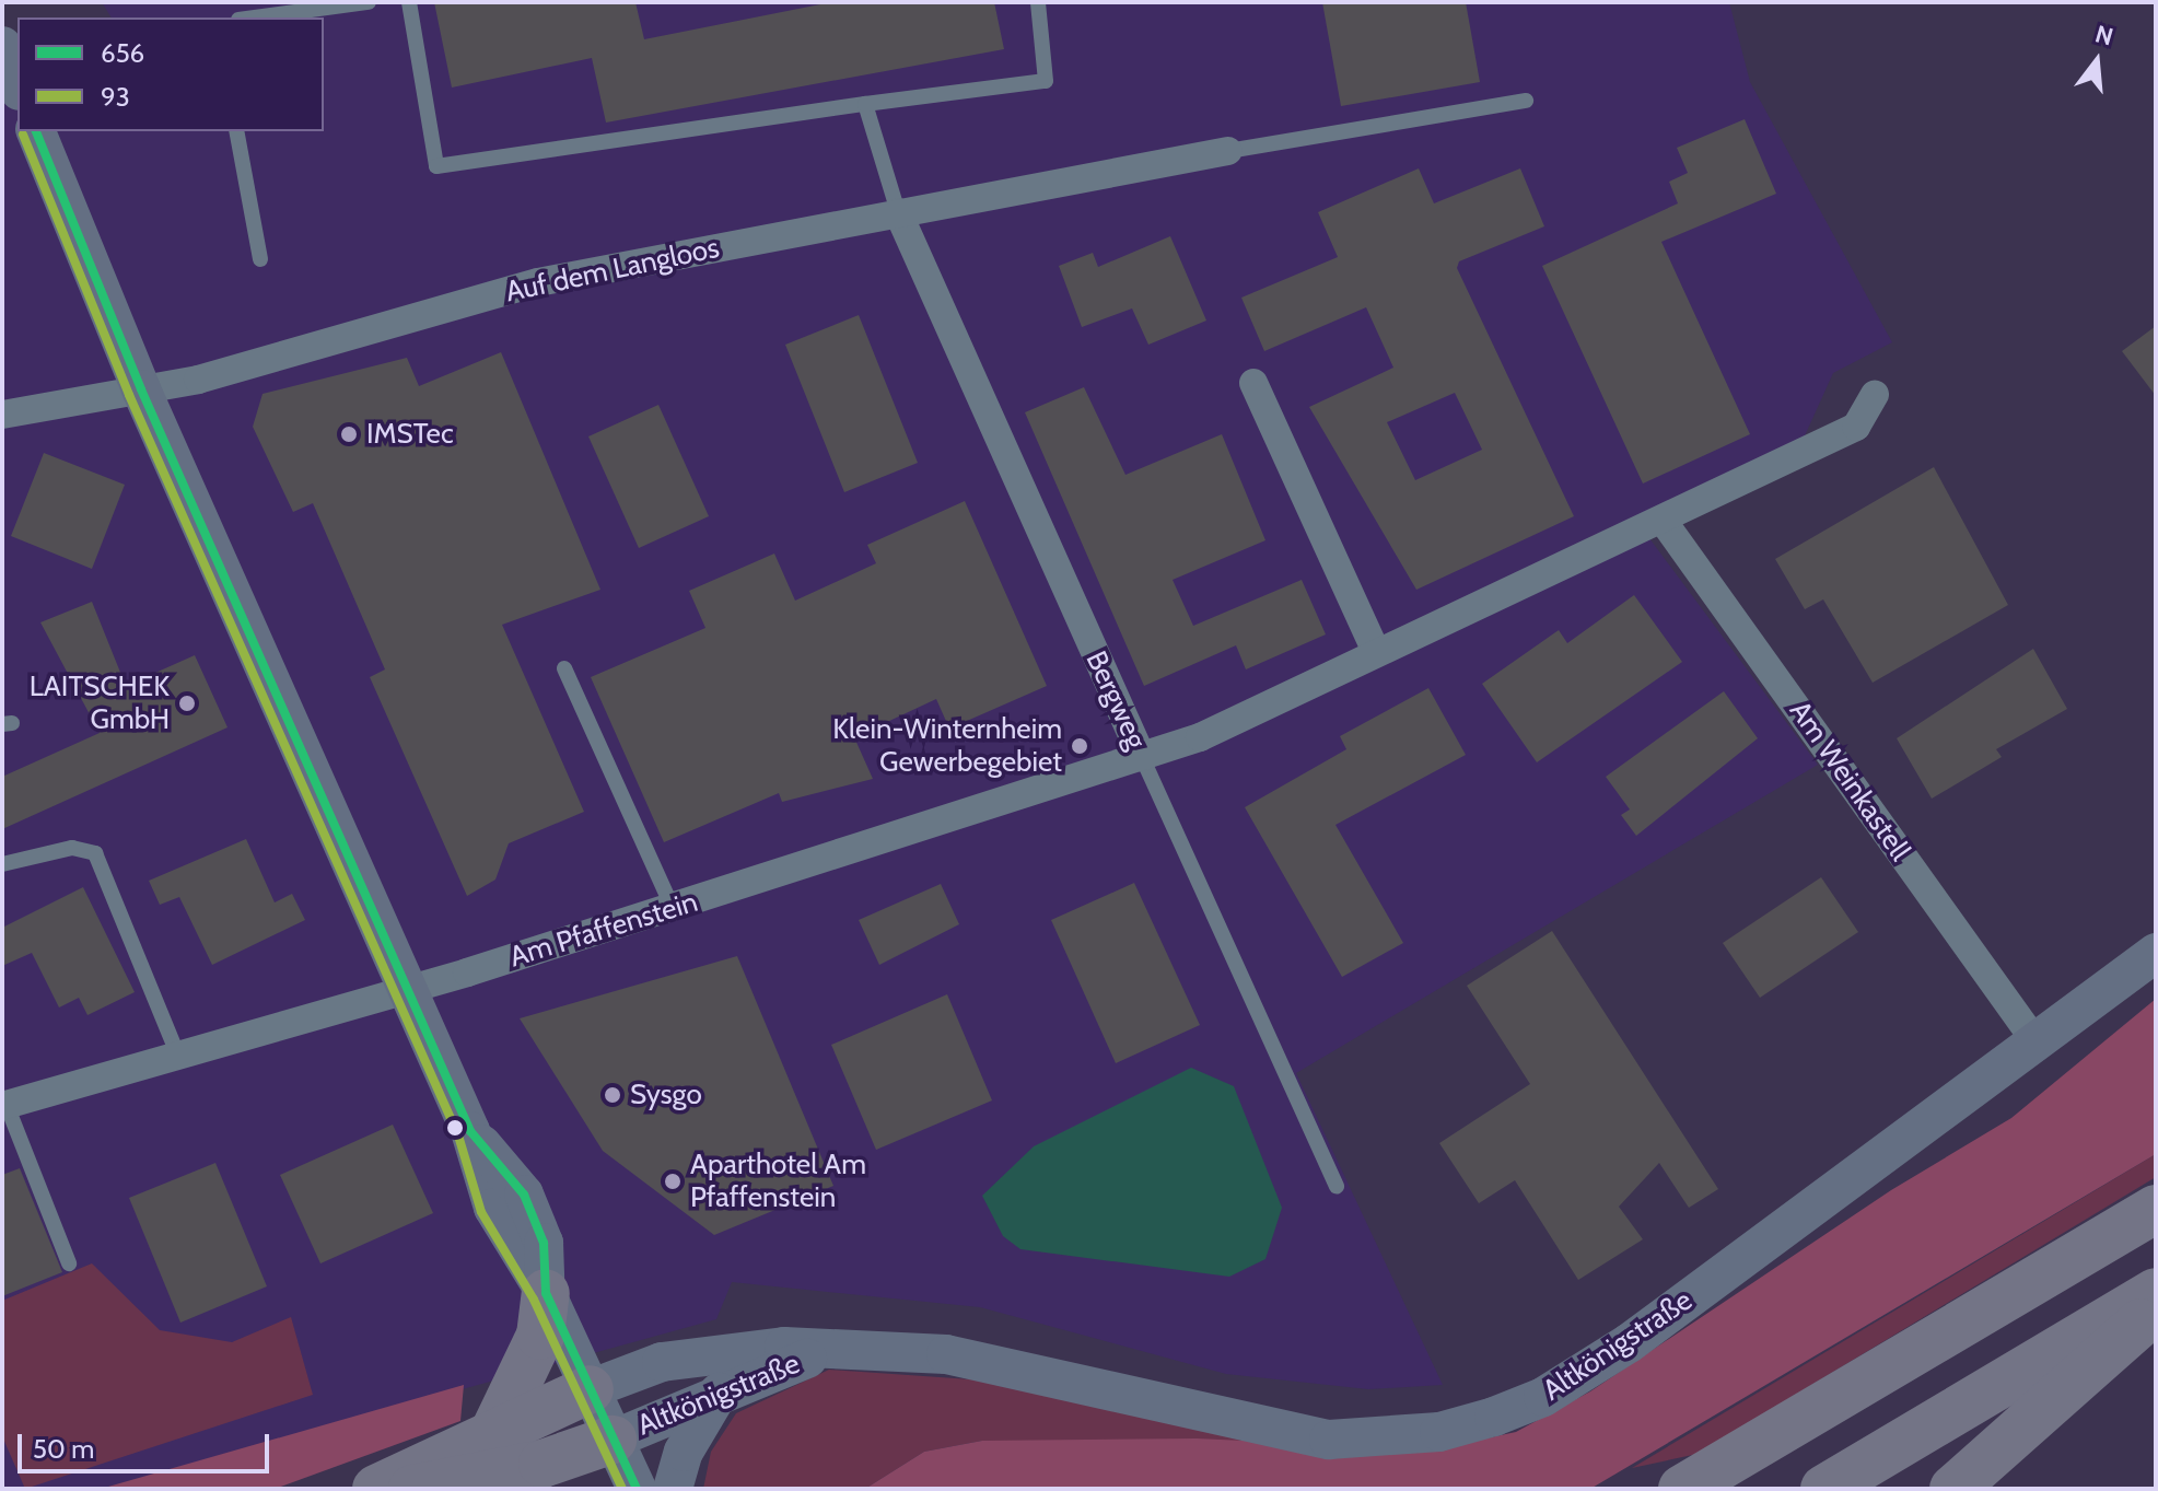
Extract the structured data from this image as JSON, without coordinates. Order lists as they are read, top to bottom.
{
  "streets": {
    "street": [
      "Auf dem Langloos",
      "Bergweg",
      "Am Weinkastell",
      "Am Pfaffenstein",
      "Altkönigstraße"
    ]
  },
  "crossings": [
    ["Auf dem Langloos", "Bergweg"],
    ["Bergweg", "Am Pfaffenstein"],
    ["Am Weinkastell", "Altkönigstraße"]
  ],
  "places": [
    "IMSTec",
    "LAITSCHEK GmbH",
    "Klein-Winternheim Gewerbegebiet",
    "Sysgo",
    "Aparthotel Am Pfaffenstein"
  ],
  "lines": ["transit line 656", "transit line 93"],
  "legend": ["656", "93"],
  "scale_bar": "50 m",
  "north": "top"
}
